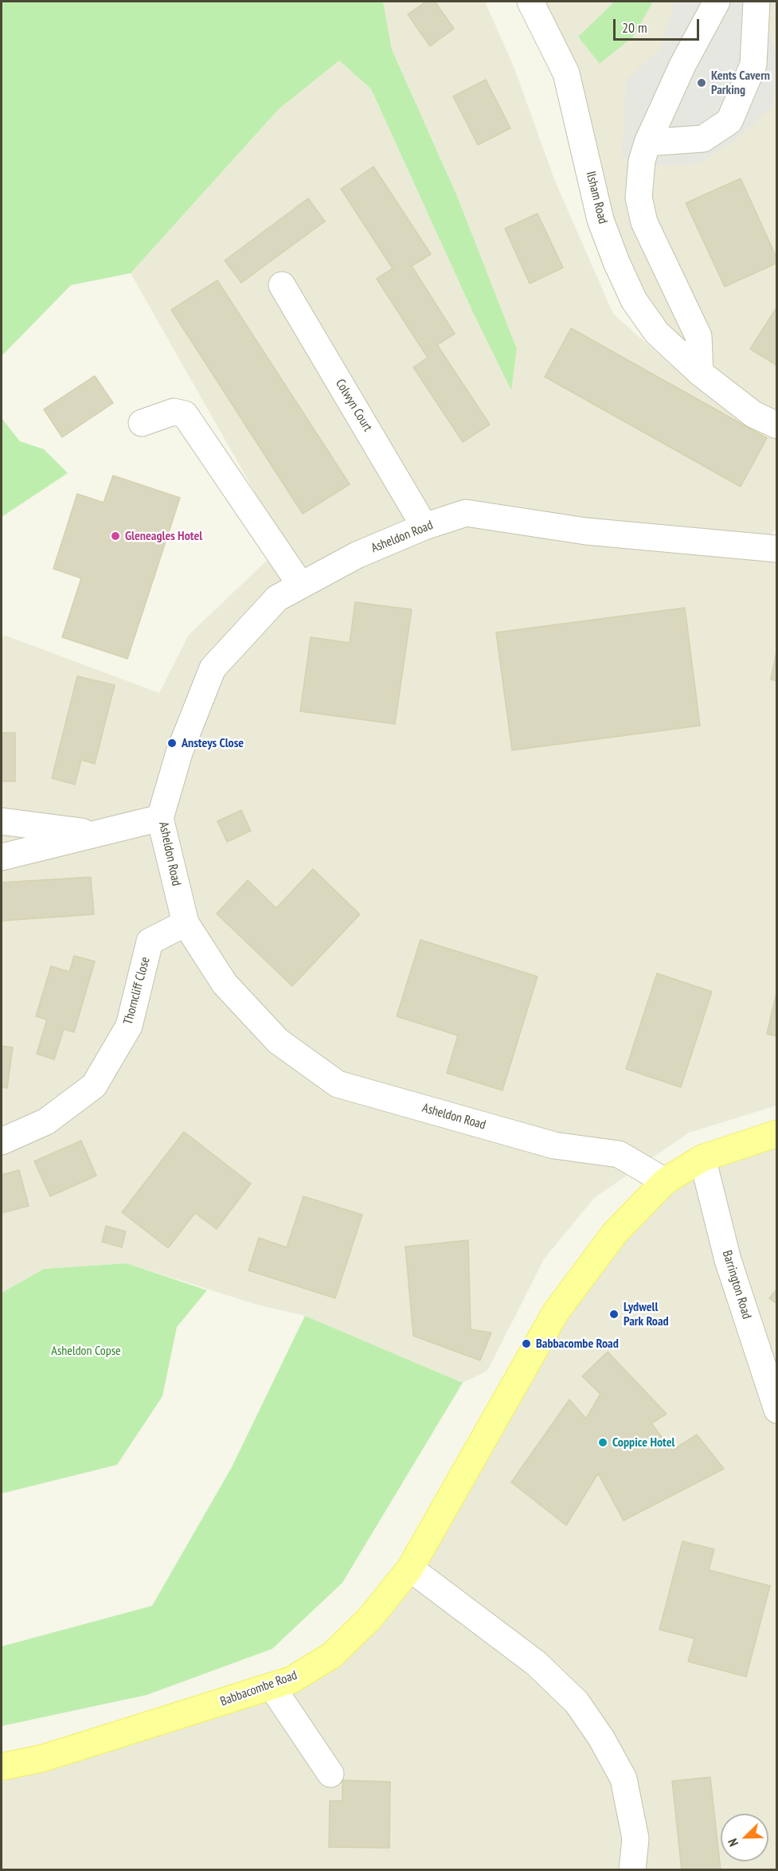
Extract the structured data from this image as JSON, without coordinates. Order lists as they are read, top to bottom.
{
  "streets": {
    "main road": ["Babbacombe Road"],
    "street": [
      "Ilsham Road",
      "Colwyn Court",
      "Asheldon Road",
      "Thorncliff Close",
      "Barrington Road"
    ]
  },
  "crossings": [
    ["Colwyn Court", "Asheldon Road"],
    ["Asheldon Road", "Thorncliff Close"],
    ["Asheldon Road", "Babbacombe Road"],
    ["Barrington Road", "Babbacombe Road"]
  ],
  "parks": ["Asheldon Copse"],
  "places": [
    "Kents Cavern Parking",
    "Gleneagles Hotel",
    "Ansteys Close",
    "Lydwell Park Road",
    "Babbacombe Road",
    "Coppice Hotel"
  ],
  "scale_bar": "20 m",
  "north": "bottom left"
}
